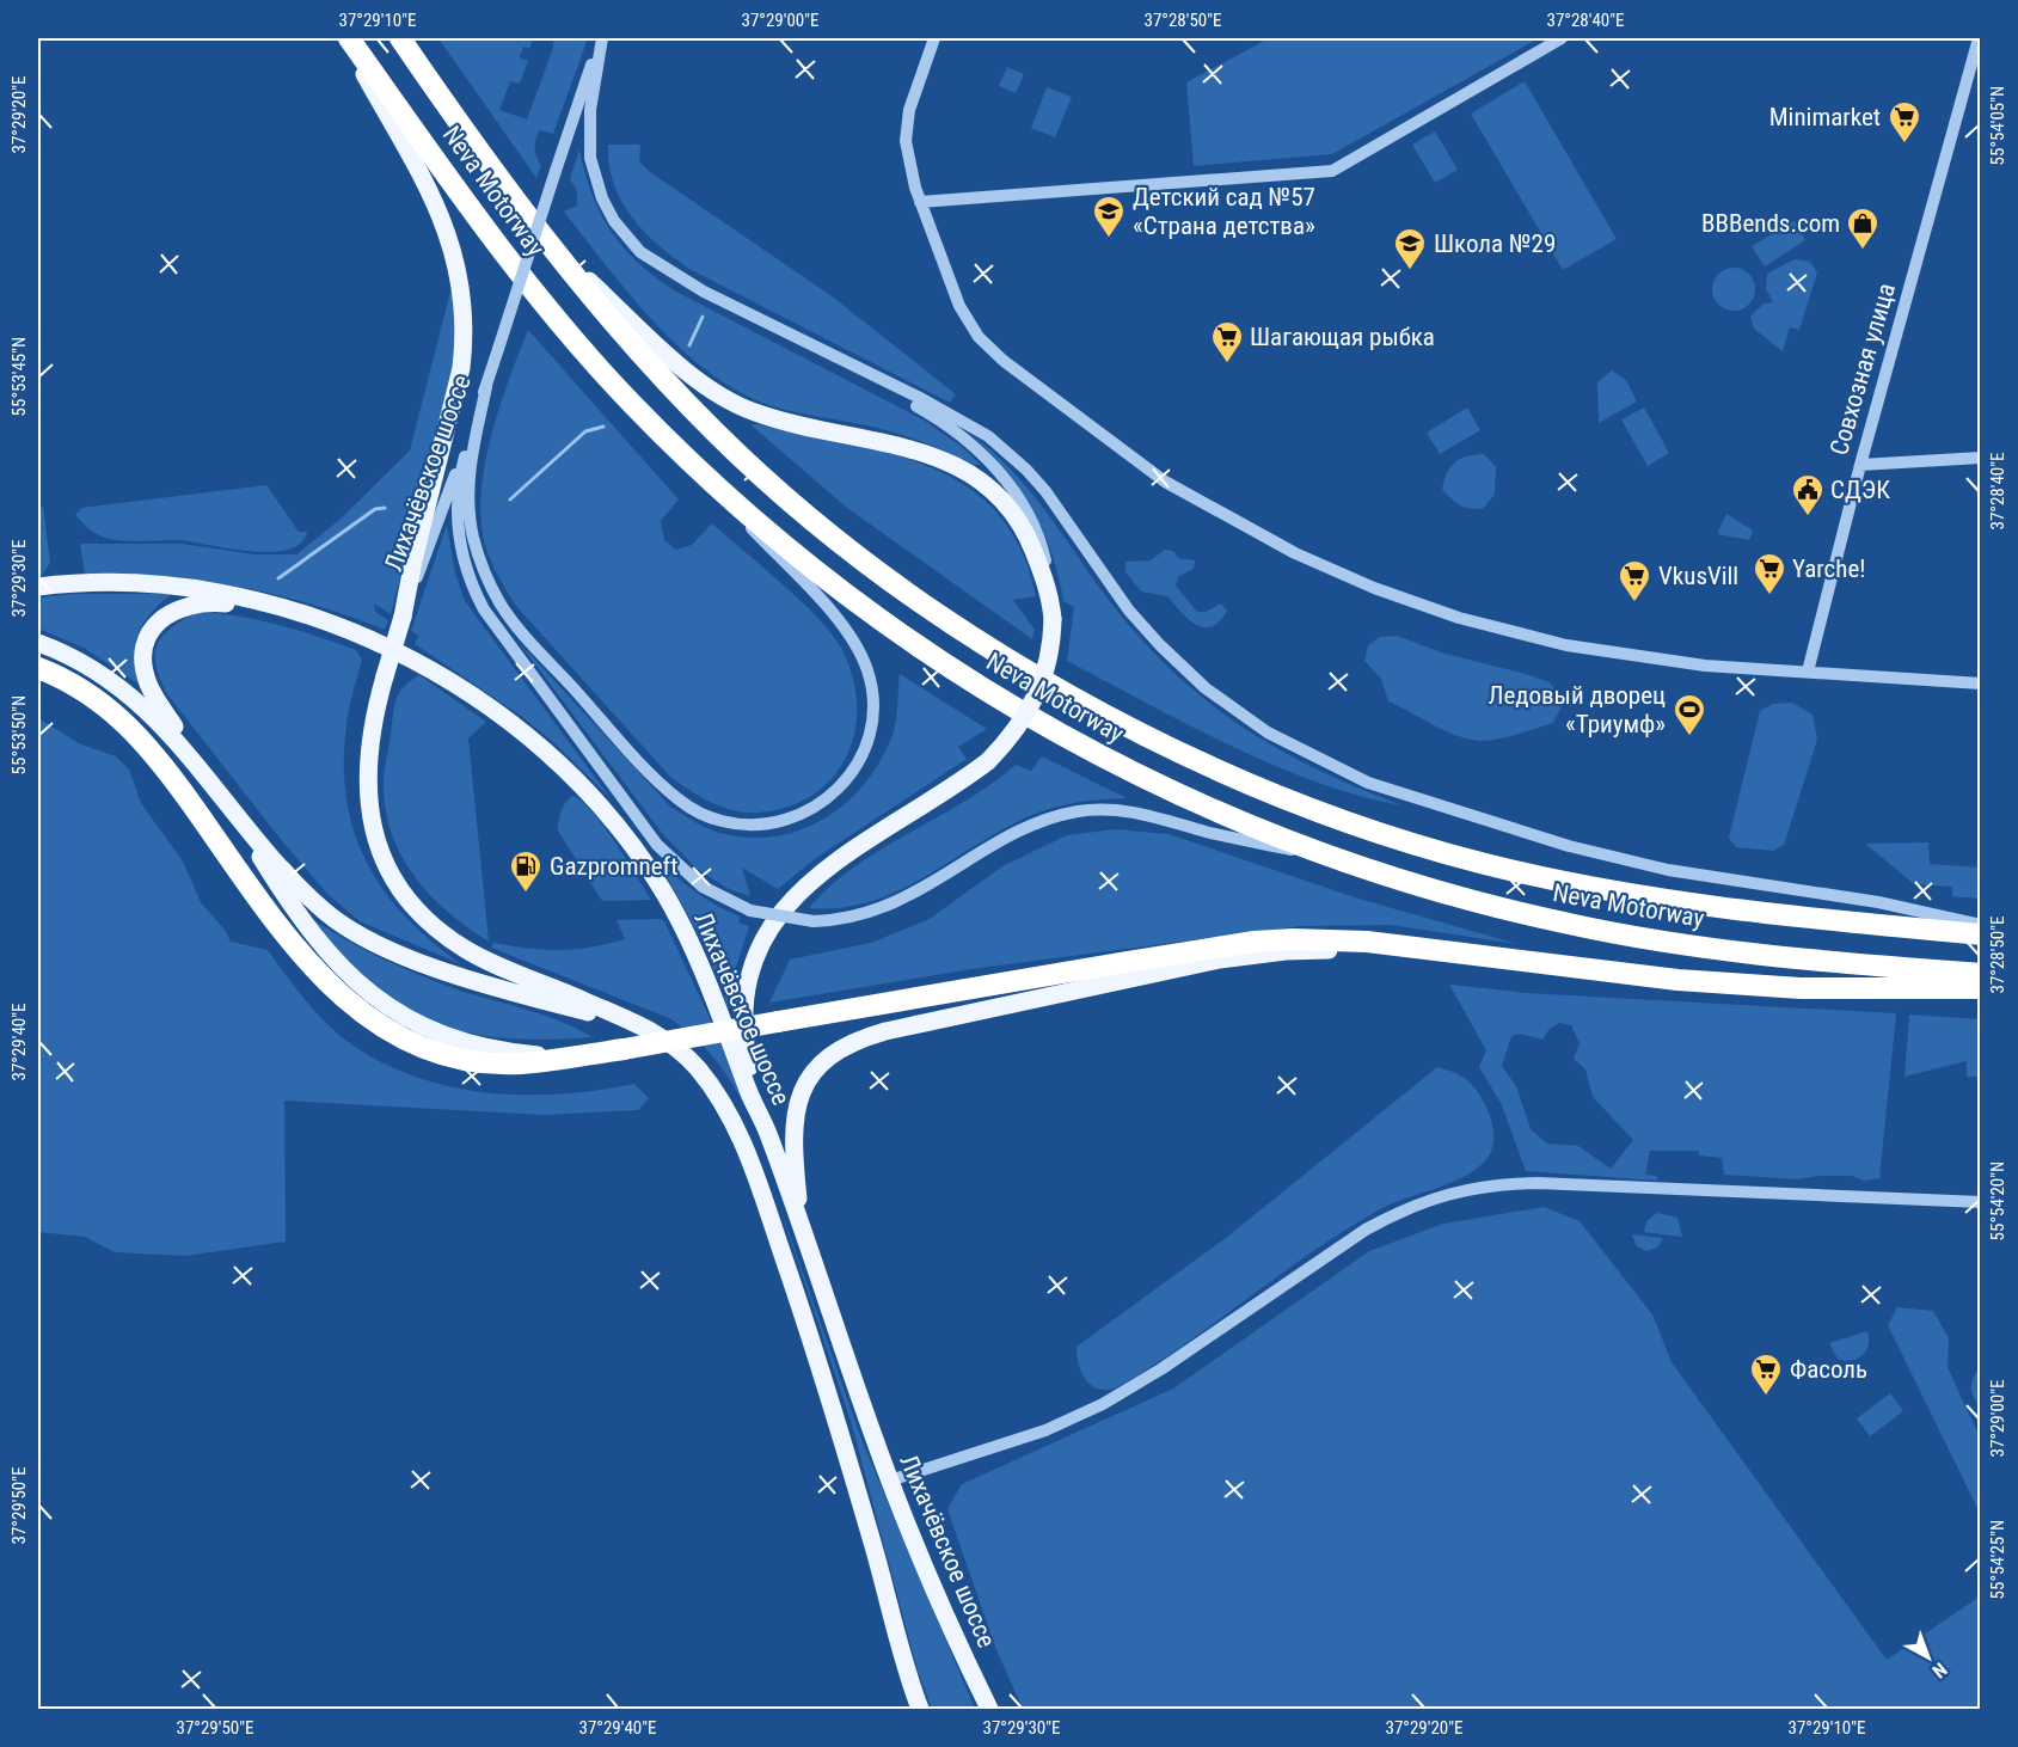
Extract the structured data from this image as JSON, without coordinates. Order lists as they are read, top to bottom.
{
  "streets": {
    "highway": ["Neva Motorway"],
    "main road": ["Лихачёвское шоссе"],
    "street": ["Совхозная улица"]
  },
  "places": {
    "supermarket": [
      "Minimarket",
      "Шагающая рыбка",
      "Yarche!",
      "VkusVill",
      "Фасоль"
    ],
    "school or university": ["Детский сад №57 «Страна детства»", "Школа №29"],
    "shop": ["BBBends.com"],
    "public building": ["СДЭК"],
    "sports": ["Ледовый дворец «Триумф»"],
    "fuel station": ["Gazpromneft"]
  },
  "north": "bottom right",
  "coordinates": [
    "37°29'10\"E",
    "37°29'00\"E",
    "37°28'50\"E",
    "37°28'40\"E",
    "37°29'20\"E",
    "55°54'05\"N",
    "55°53'45\"N",
    "37°29'30\"E",
    "55°53'50\"N",
    "37°29'40\"E",
    "55°54'20\"N",
    "37°29'50\"E",
    "55°54'25\"N"
  ]
}
